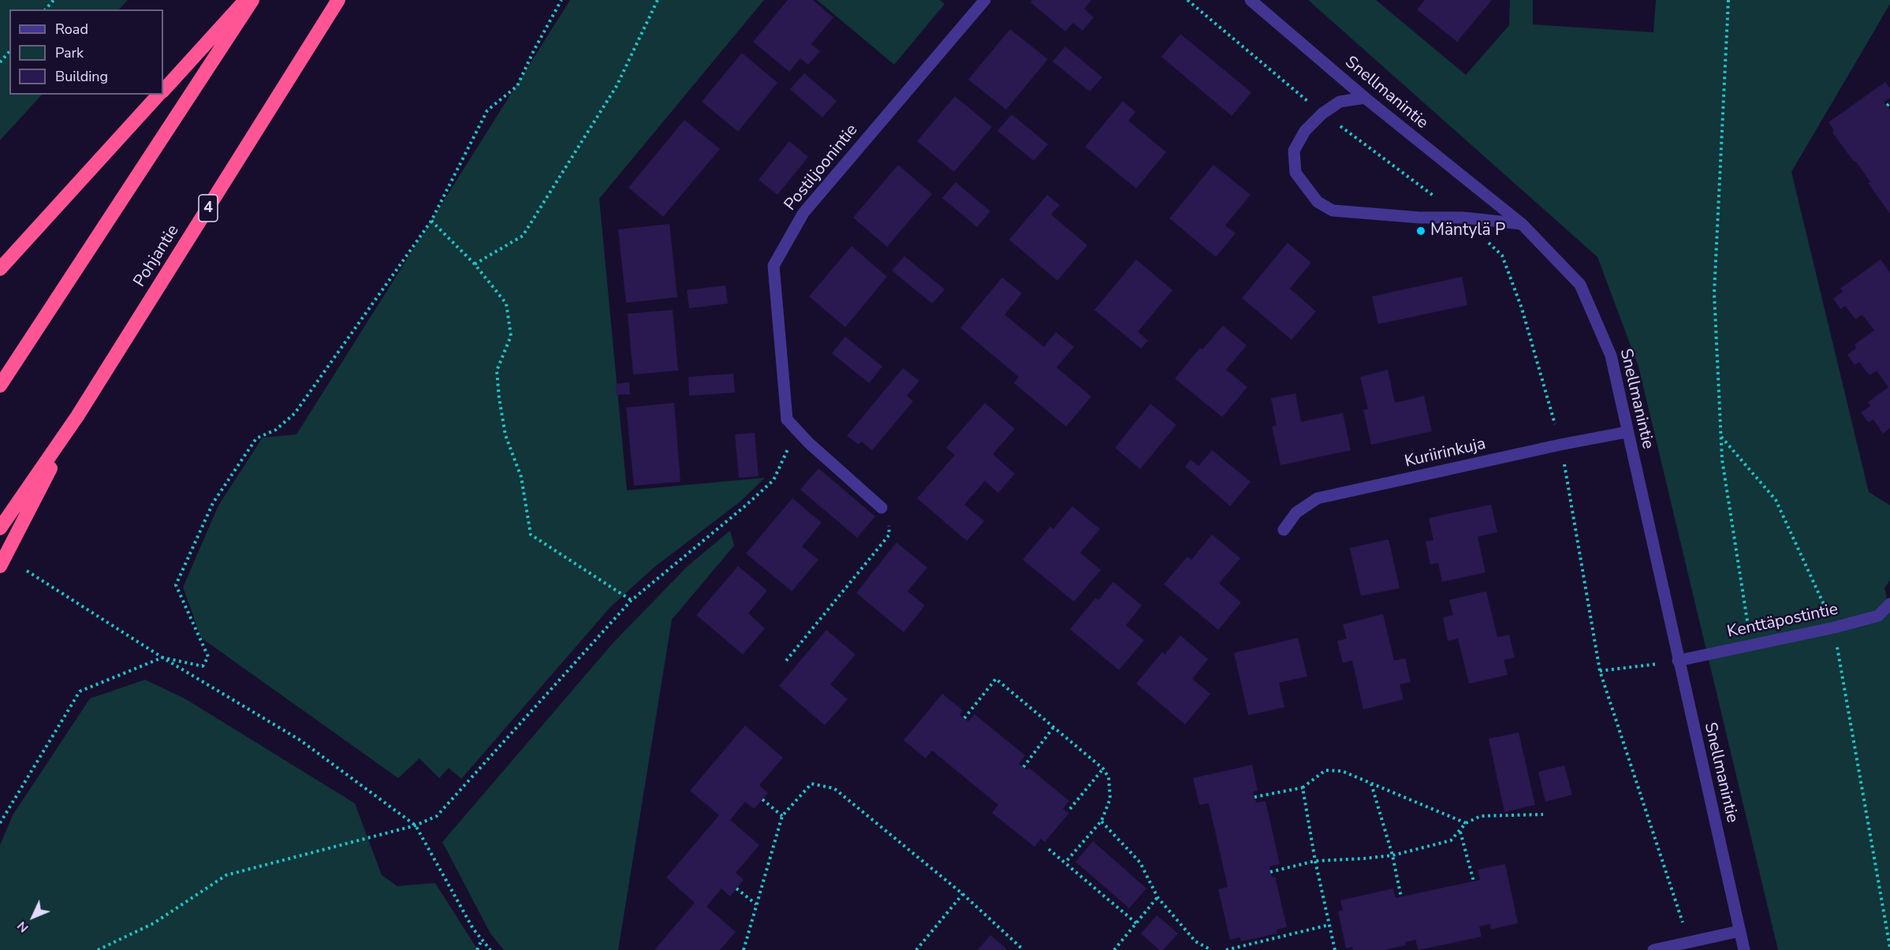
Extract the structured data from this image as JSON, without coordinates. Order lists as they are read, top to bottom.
{
  "streets": {
    "highway": ["4", "Pohjantie"],
    "street": [
      "Snellmanintie",
      "Postiljoonintie",
      "Kuriirinkuja",
      "Kenttäpostintie"
    ]
  },
  "crossings": [
    ["Snellmanintie", "Kuriirinkuja"],
    ["Snellmanintie", "Kenttäpostintie"]
  ],
  "places": ["Mäntylä P"],
  "legend": ["Road", "Park", "Building"],
  "north": "bottom left"
}
